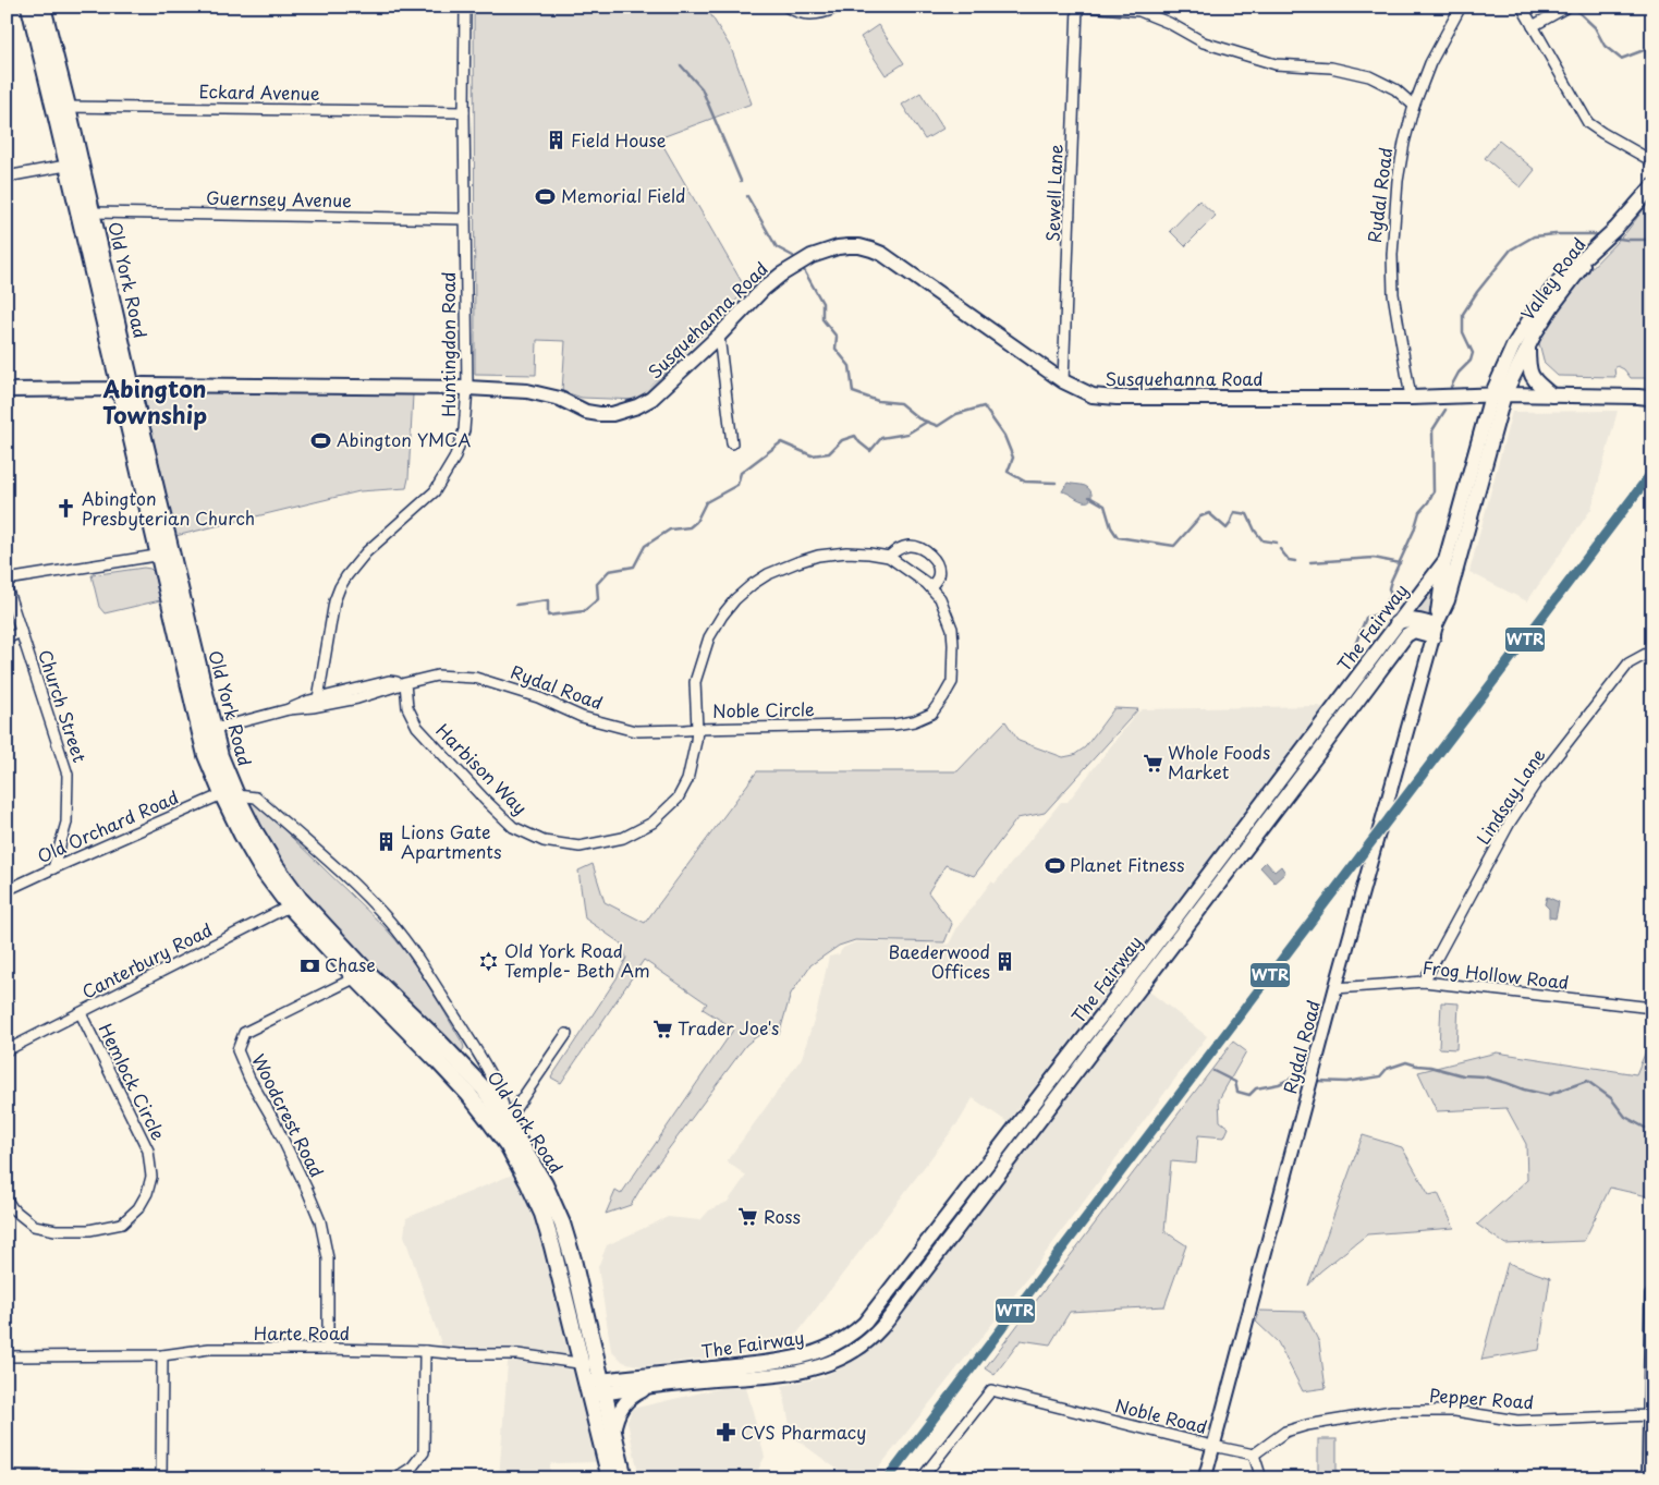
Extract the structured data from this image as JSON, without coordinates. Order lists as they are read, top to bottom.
{
  "streets": {
    "highway": ["Old York Road"],
    "main road": [
      "Rydal Road",
      "Valley Road",
      "Susquehanna Road",
      "The Fairway"
    ],
    "street": [
      "Eckard Avenue",
      "Sewell Lane",
      "Guernsey Avenue",
      "Huntingdon Road",
      "Church Street",
      "Noble Circle",
      "Harbison Way",
      "Lindsay Lane",
      "Old Orchard Road",
      "Canterbury Road",
      "Frog Hollow Road",
      "Hemlock Circle",
      "Woodcrest Road",
      "Harte Road",
      "Pepper Road",
      "Noble Road"
    ]
  },
  "crossings": [
    ["Eckard Avenue", "Old York Road"],
    ["Eckard Avenue", "Huntingdon Road"],
    ["Sewell Lane", "Susquehanna Road"],
    ["Rydal Road", "Valley Road"],
    ["Rydal Road", "Old York Road"],
    ["Rydal Road", "Susquehanna Road"],
    ["Rydal Road", "Huntingdon Road"],
    ["Rydal Road", "The Fairway"],
    ["Rydal Road", "Noble Circle"],
    ["Rydal Road", "Harbison Way"],
    ["Rydal Road", "Frog Hollow Road"],
    ["Rydal Road", "Noble Road"],
    ["Guernsey Avenue", "Old York Road"],
    ["Guernsey Avenue", "Huntingdon Road"],
    ["Valley Road", "Susquehanna Road"],
    ["Valley Road", "The Fairway"],
    ["Old York Road", "Susquehanna Road"],
    ["Old York Road", "The Fairway"],
    ["Old York Road", "Old Orchard Road"],
    ["Old York Road", "Canterbury Road"],
    ["Old York Road", "Woodcrest Road"],
    ["Old York Road", "Harte Road"],
    ["Susquehanna Road", "Huntingdon Road"],
    ["Susquehanna Road", "The Fairway"],
    ["Church Street", "Old Orchard Road"],
    ["Noble Circle", "Harbison Way"],
    ["Lindsay Lane", "Frog Hollow Road"],
    ["Canterbury Road", "Hemlock Circle"],
    ["Woodcrest Road", "Harte Road"],
    ["Pepper Road", "Noble Road"]
  ],
  "districts": ["Abington Township"],
  "places": {
    "building": ["Field House", "Lions Gate Apartments", "Baederwood Offices"],
    "sports": ["Memorial Field", "Abington YMCA", "Planet Fitness"],
    "church": ["Abington Presbyterian Church"],
    "supermarket": ["Whole Foods Market", "Trader Joe's", "Ross"],
    "synagogue": ["Old York Road Temple- Beth Am"],
    "bank": ["Chase"],
    "pharmacy": ["CVS Pharmacy"]
  },
  "lines": ["transit line WTR"]
}
